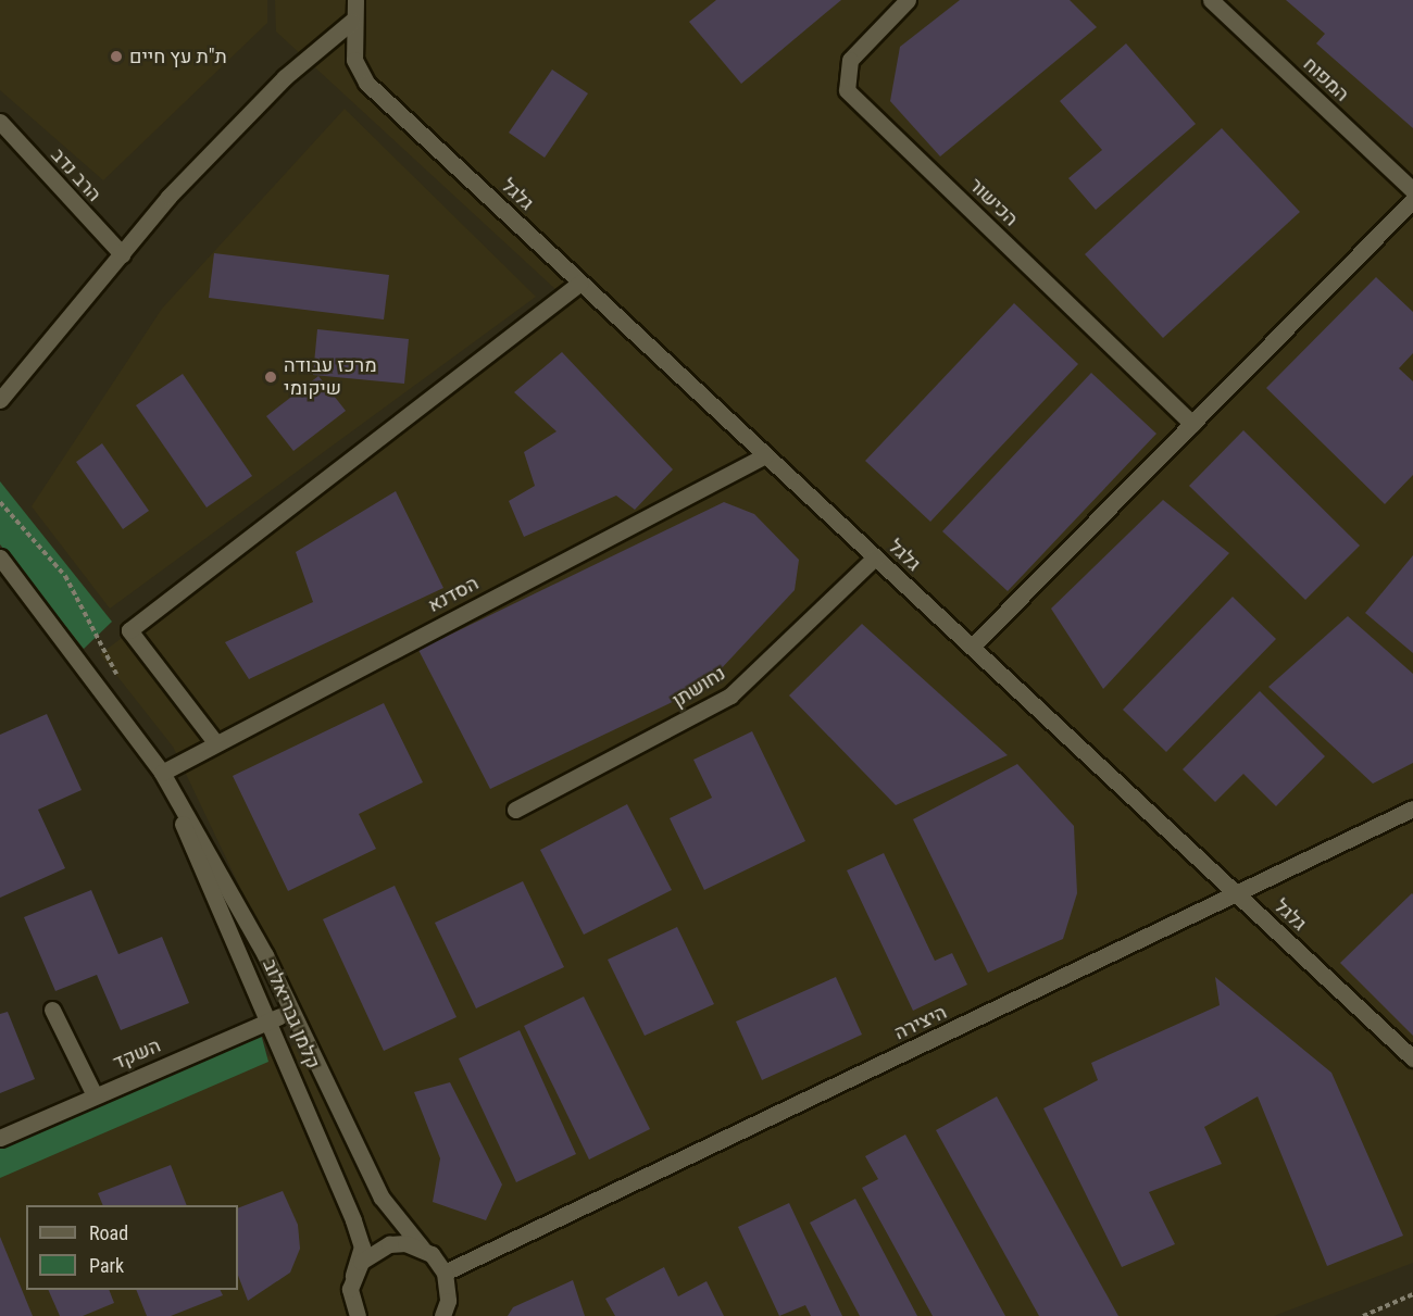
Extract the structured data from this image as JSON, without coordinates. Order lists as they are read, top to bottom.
{
  "streets": {
    "street": [
      "המפוח",
      "הרב נדב",
      "גלגל",
      "הכישור",
      "הסדנא",
      "נחושתן",
      "קלמן גבריאלוב",
      "היצירה",
      "השקד"
    ]
  },
  "crossings": [
    ["גלגל", "הסדנא"],
    ["גלגל", "נחושתן"],
    ["גלגל", "היצירה"],
    ["הסדנא", "קלמן גבריאלוב"],
    ["קלמן גבריאלוב", "היצירה"],
    ["קלמן גבריאלוב", "השקד"]
  ],
  "places": ["ת\"ת עץ חיים", "מרכז עבודה שיקומי"],
  "legend": ["Road", "Park"]
}
